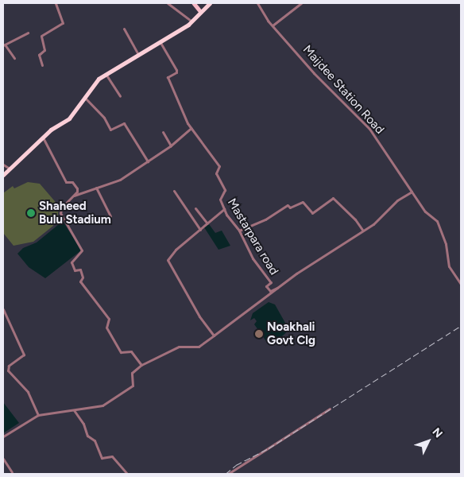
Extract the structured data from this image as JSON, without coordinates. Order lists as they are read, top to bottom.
{
  "streets": {
    "street": ["Maijdee Station Road", "Mastarpara road"]
  },
  "places": ["Shaheed Bulu Stadium", "Noakhali Govt Clg"],
  "north": "top right"
}
